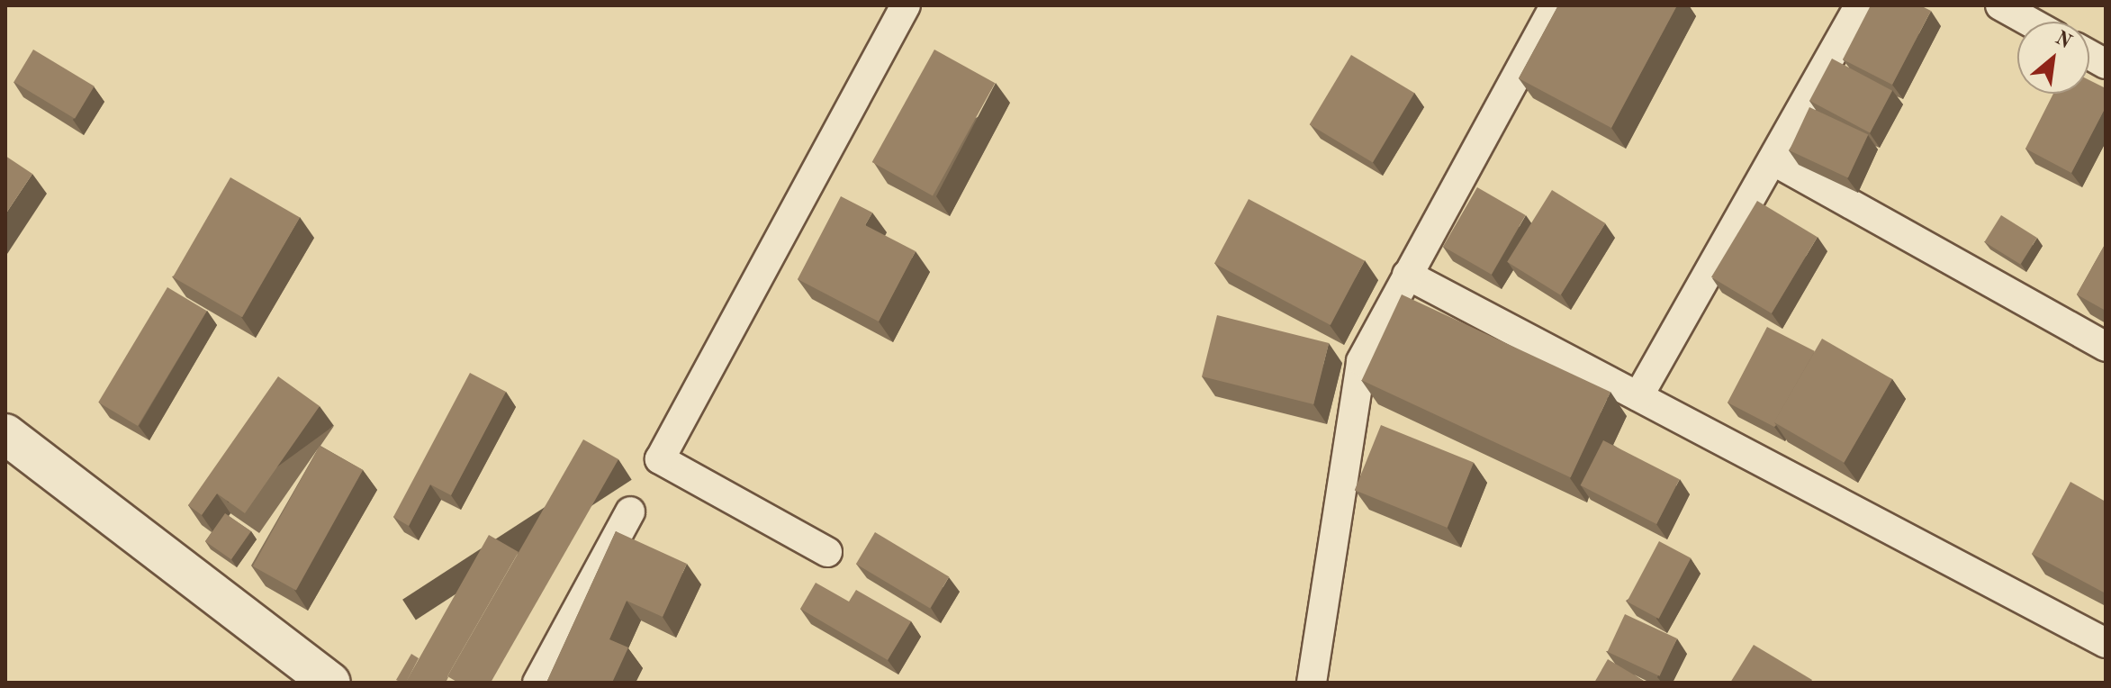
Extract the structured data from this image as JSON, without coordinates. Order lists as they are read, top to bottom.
{
  "north": "top right"
}
